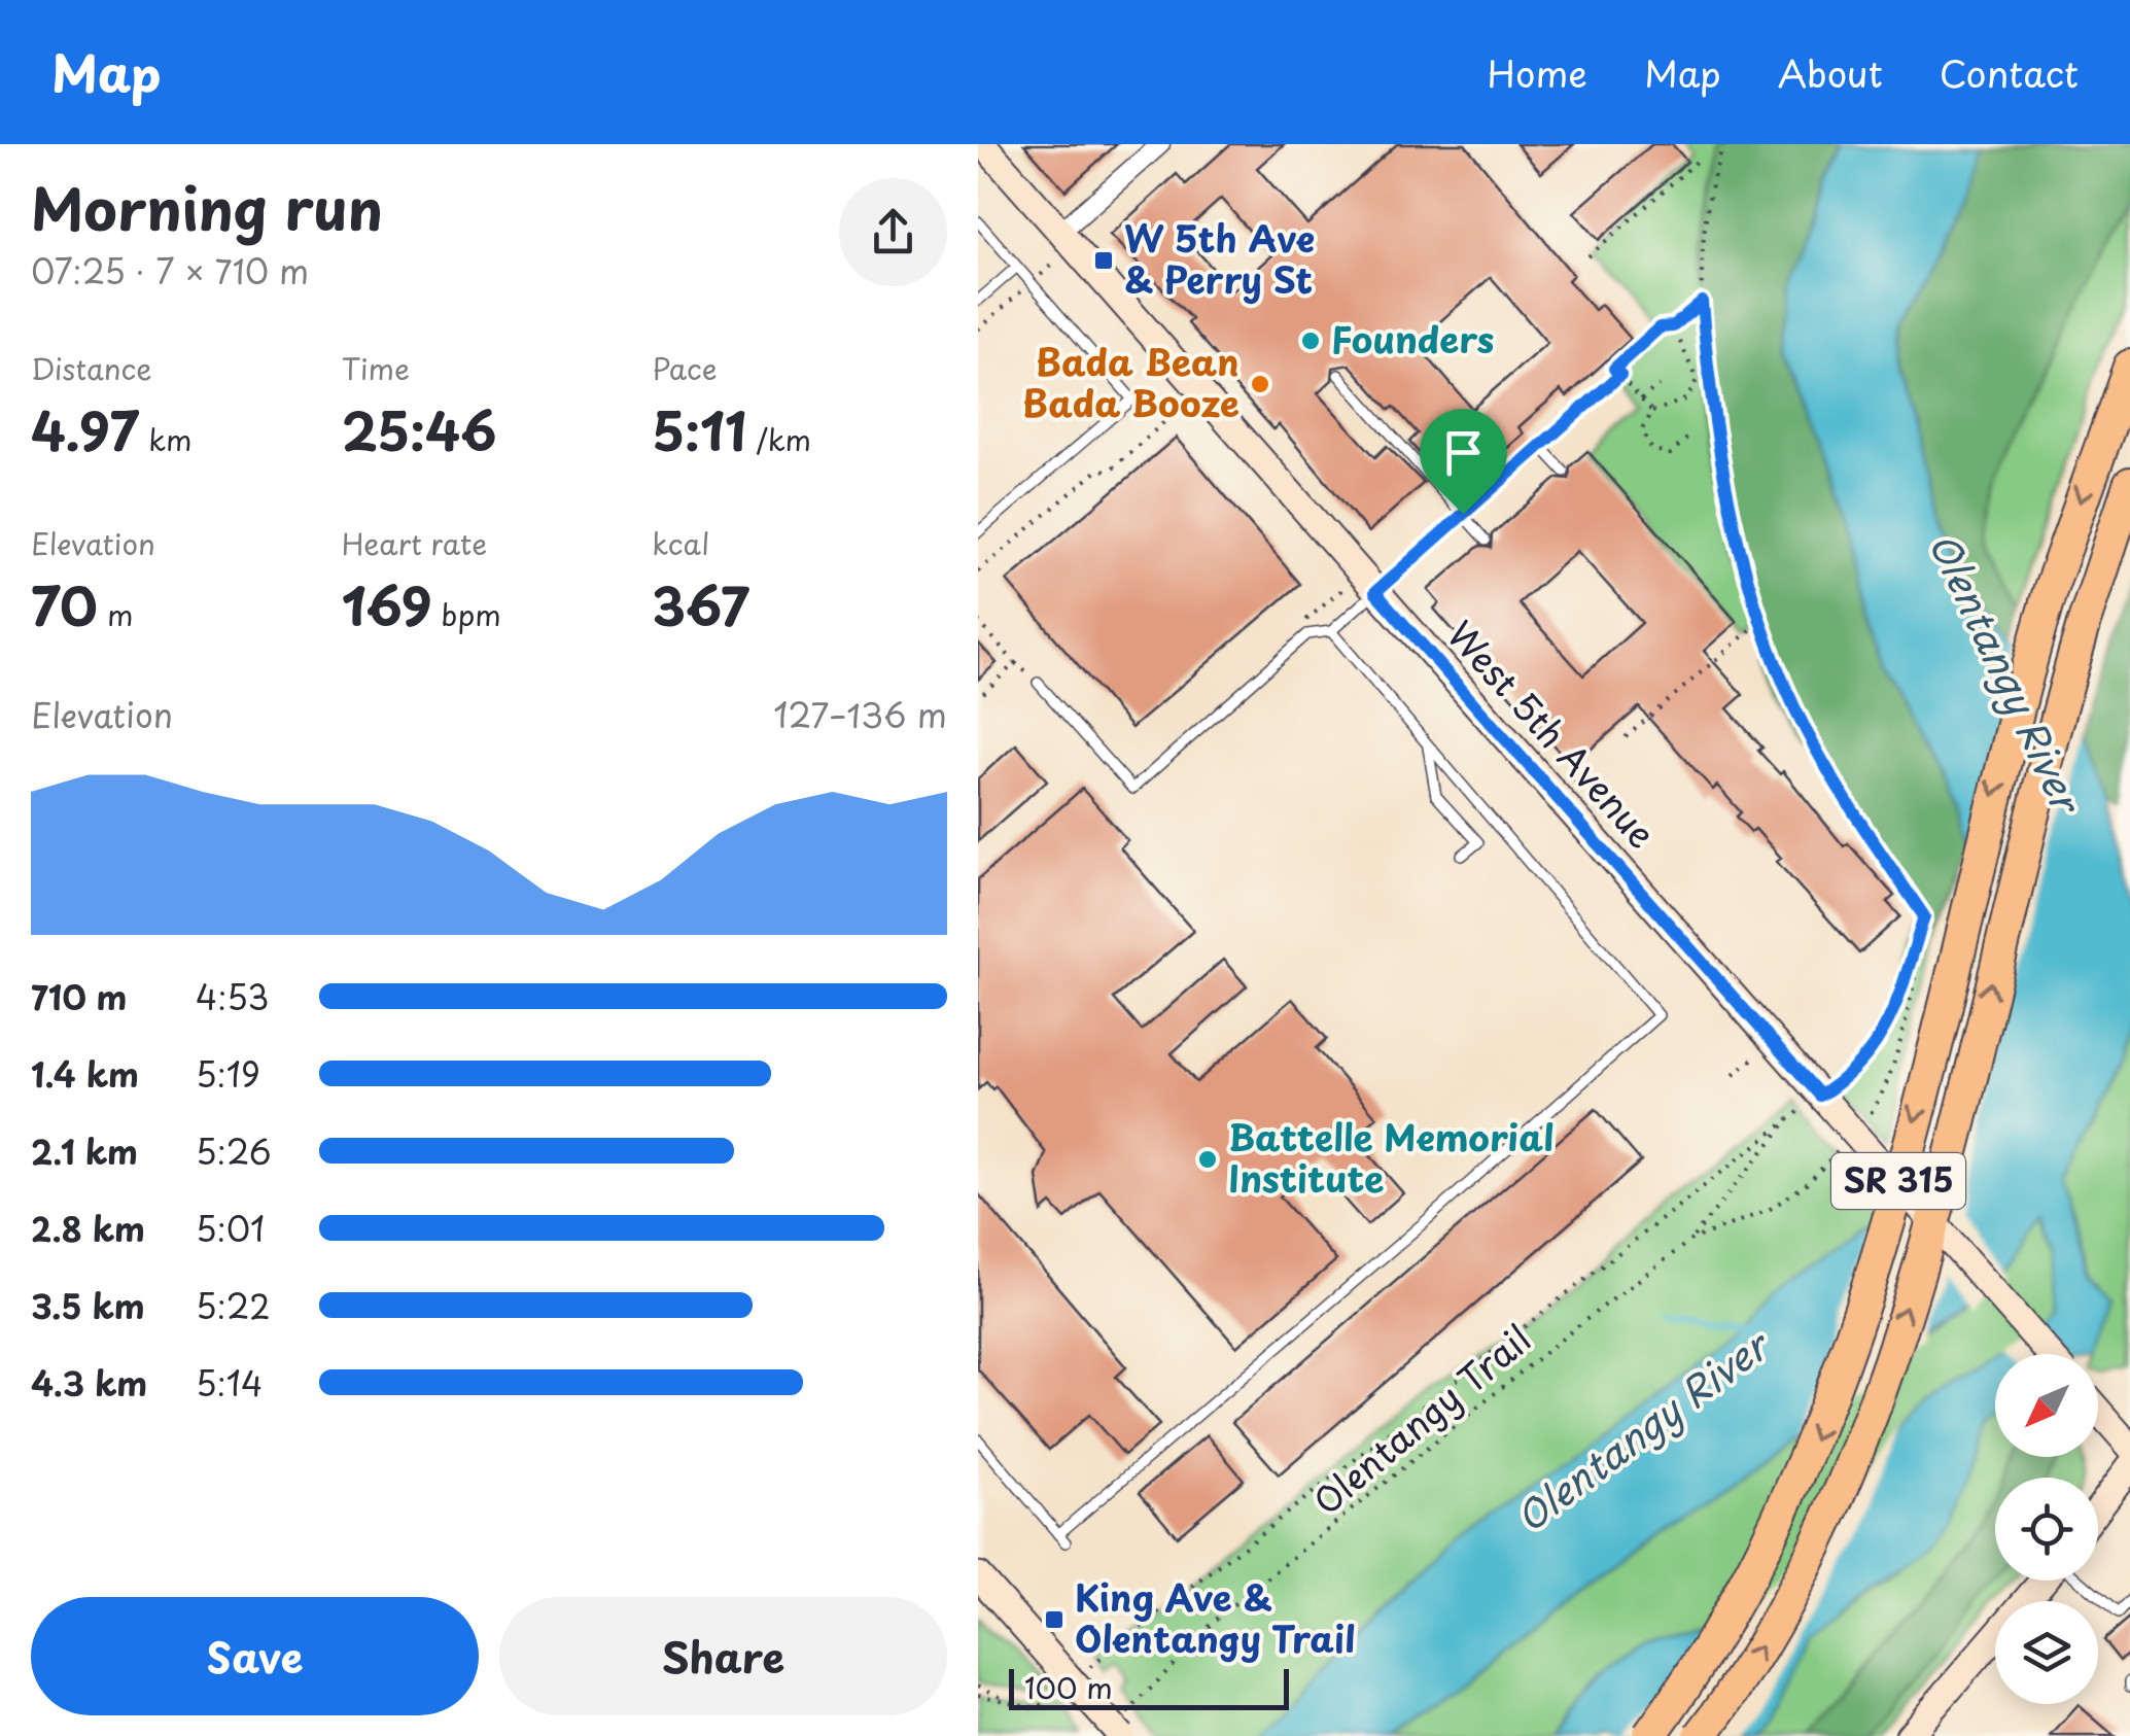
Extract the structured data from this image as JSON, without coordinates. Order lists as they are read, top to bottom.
{
  "streets": {
    "highway": ["SR 315"],
    "main road": ["West 5th Avenue"],
    "path": ["Olentangy Trail"]
  },
  "water": ["Olentangy River"],
  "places": {
    "transit": ["W 5th Ave & Perry St", "King Ave & Olentangy Trail"],
    "other": ["Founders", "Bada Bean Bada Booze", "Battelle Memorial Institute"]
  },
  "scale_bar": "100 m",
  "north": "bottom left",
  "page": {
    "header": "Map",
    "nav": [
      "Home",
      "Map",
      "About",
      "Contact"
    ],
    "heading": ["Morning run", "07:25 · 7 × 710 m"],
    "stats": [
      ["Distance", "4.97 km"],
      ["Time", "25:46"],
      ["Pace", "5:11 /km"],
      ["Elevation", "70 m"],
      ["Heart rate", "169 bpm"],
      ["kcal", "367"]
    ],
    "chart": ["Elevation", "127–136 m"],
    "list": [
      {
        "name": "710 m",
        "note": "4:53"
      },
      {
        "name": "1.4 km",
        "note": "5:19"
      },
      {
        "name": "2.1 km",
        "note": "5:26"
      },
      {
        "name": "2.8 km",
        "note": "5:01"
      },
      {
        "name": "3.5 km",
        "note": "5:22"
      },
      {
        "name": "4.3 km",
        "note": "5:14"
      }
    ],
    "buttons": ["Save", "Share"],
    "scale": "100 m"
  }
}
